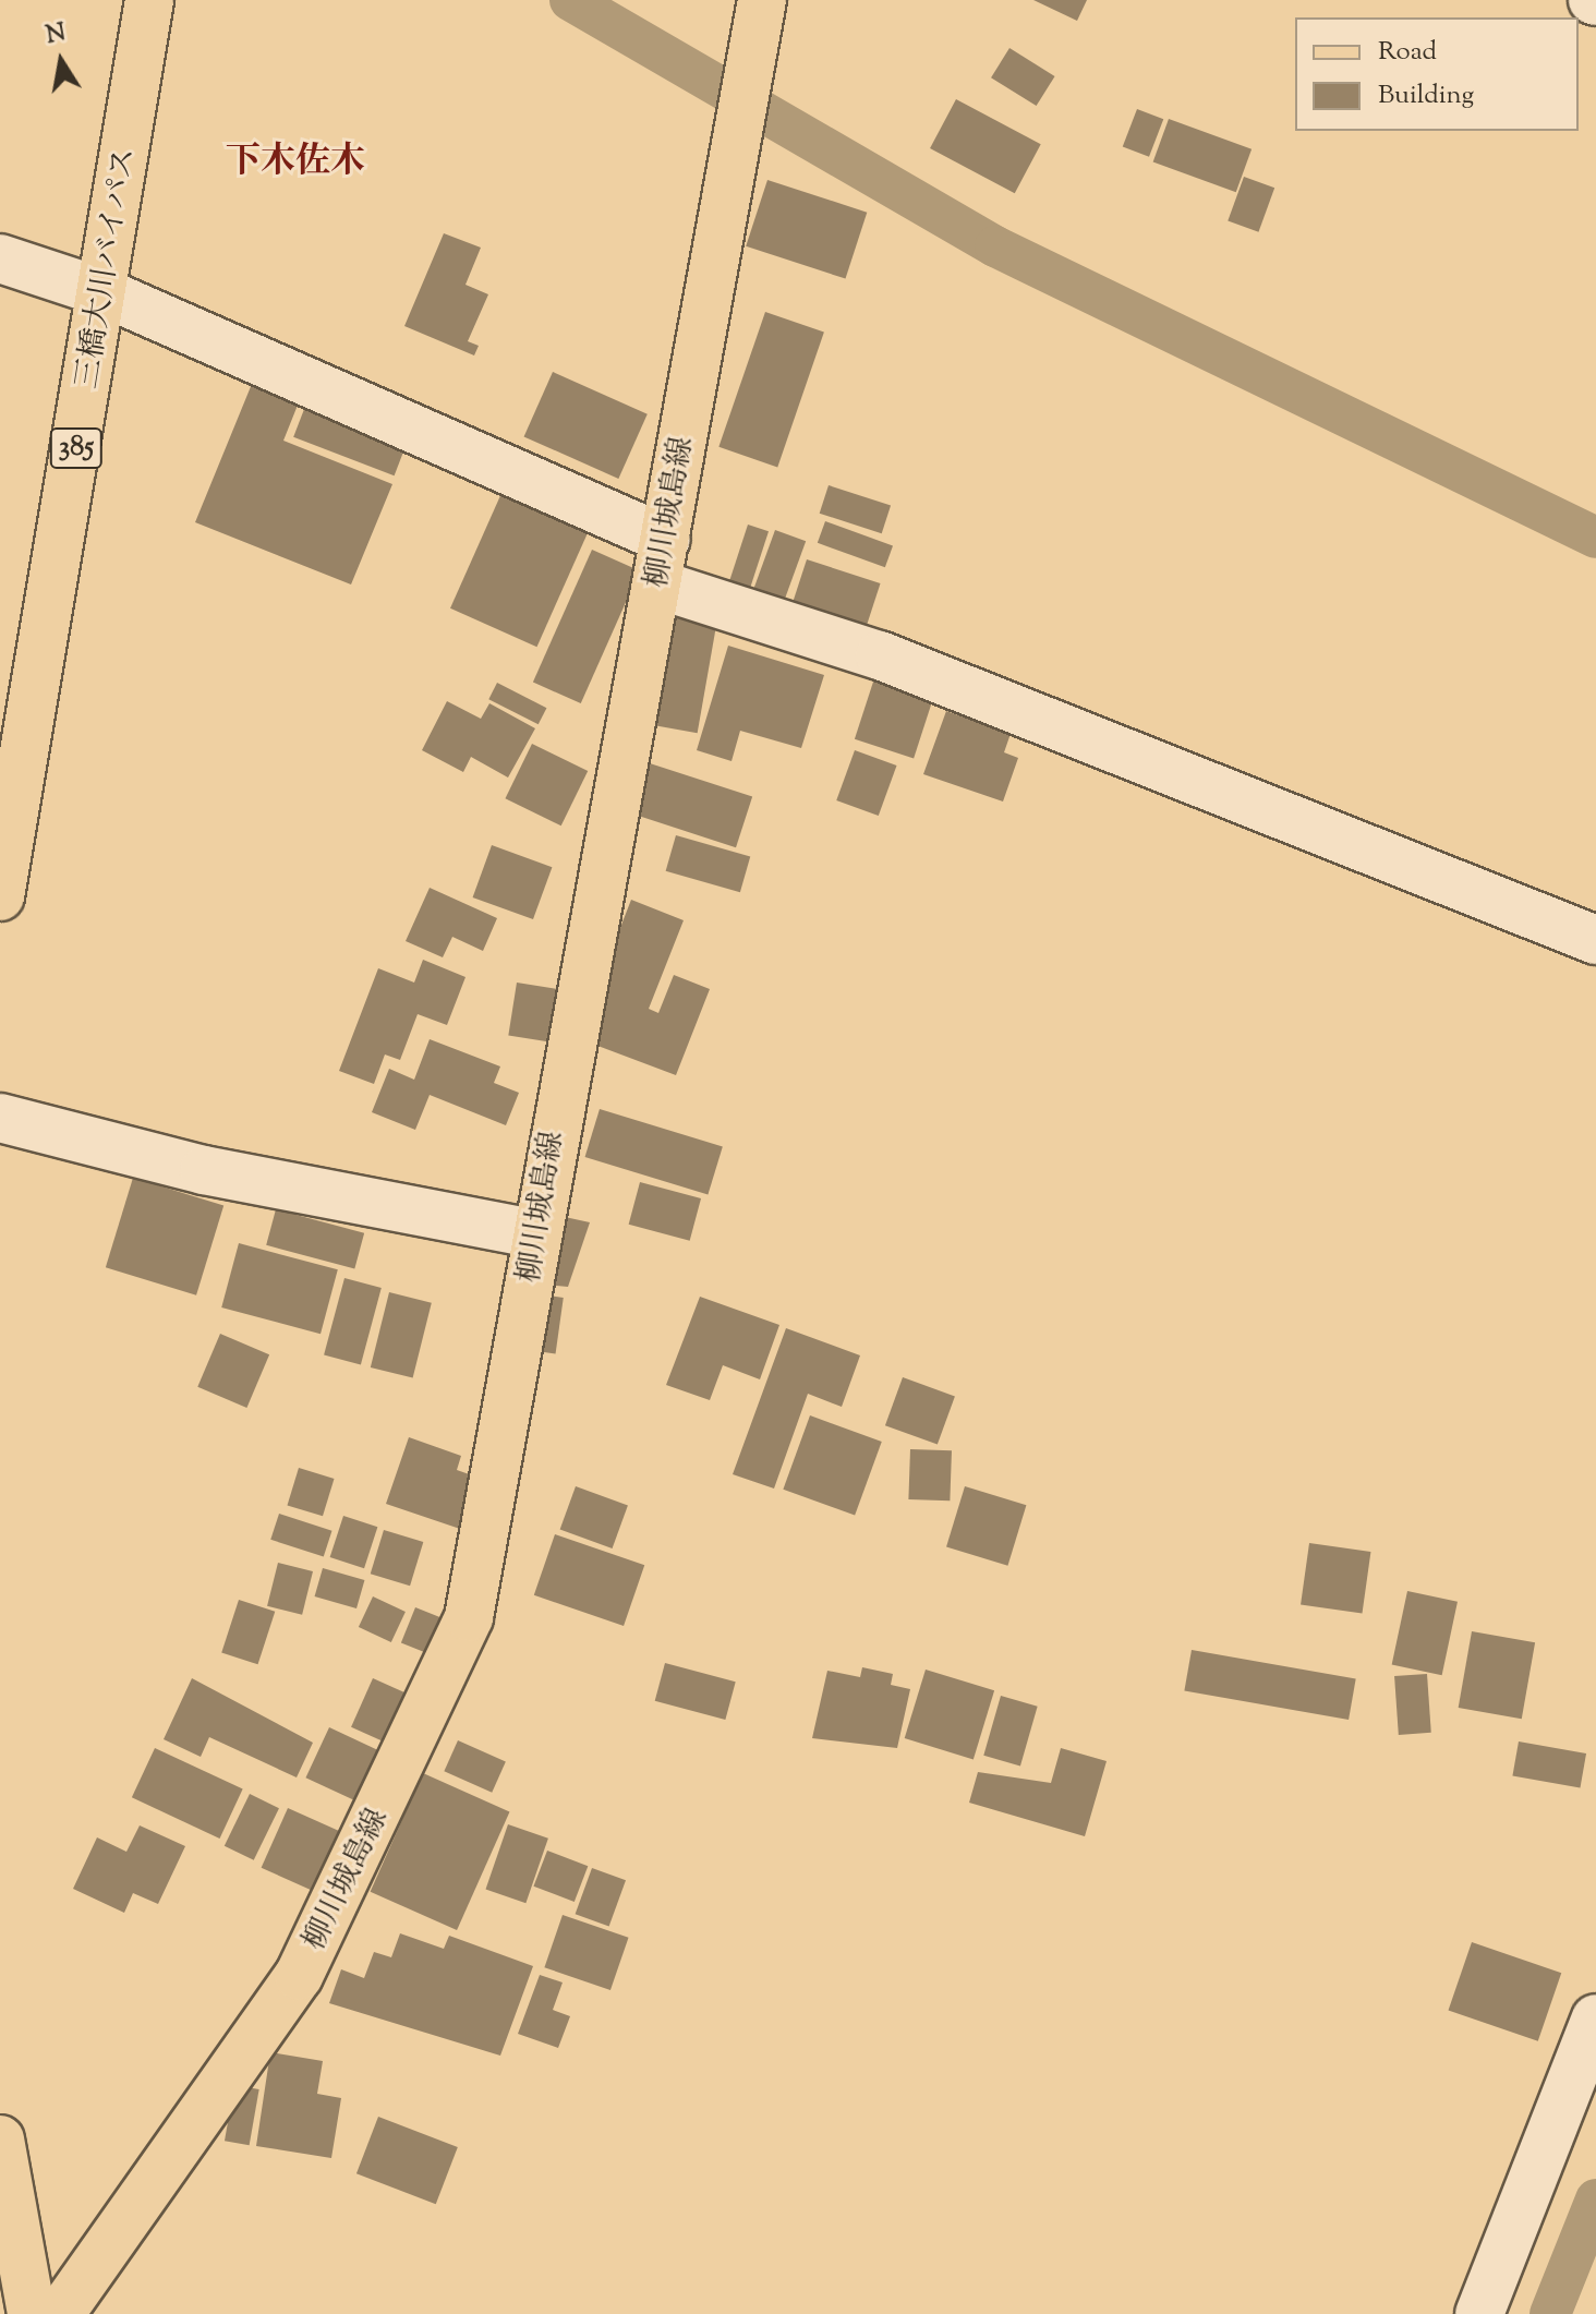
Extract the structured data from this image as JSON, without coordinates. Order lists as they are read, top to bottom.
{
  "streets": {
    "main road": ["三橋大川バイパス", "385", "柳川城島線"]
  },
  "districts": ["下木佐木"],
  "legend": ["Road", "Building"],
  "north": "top"
}
